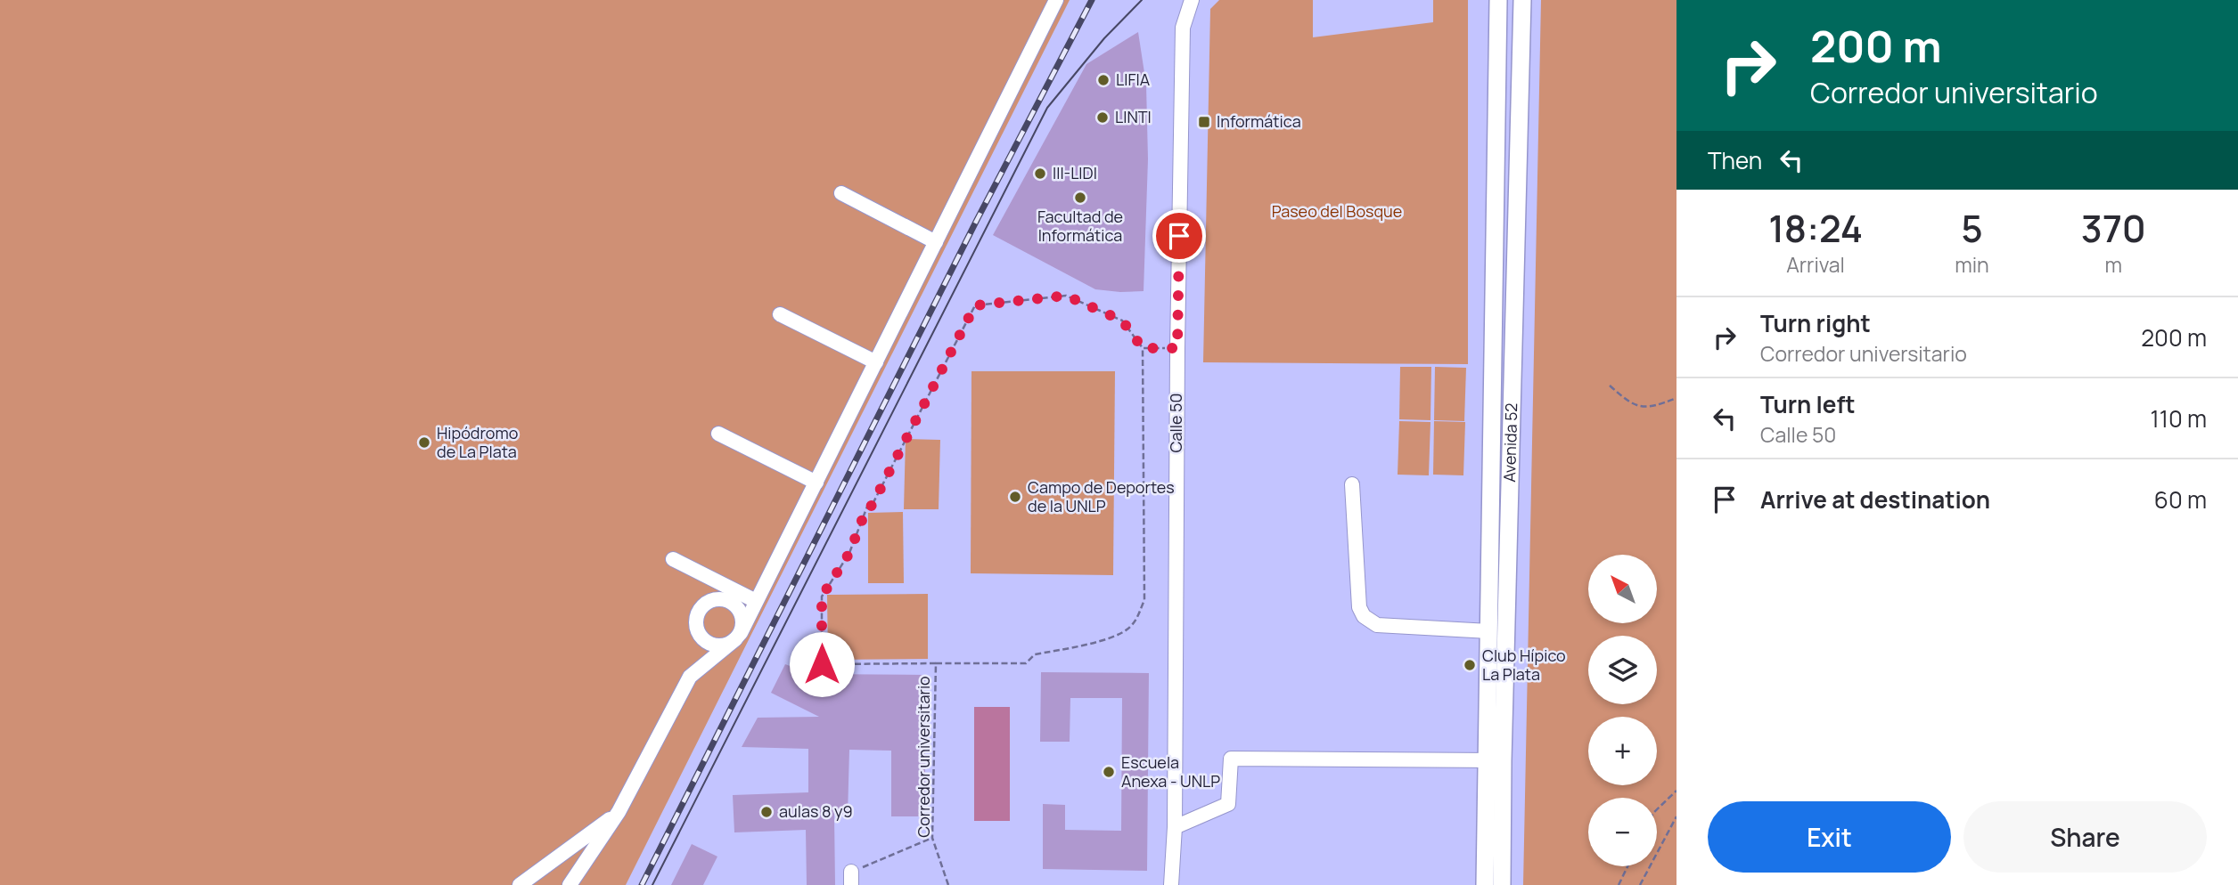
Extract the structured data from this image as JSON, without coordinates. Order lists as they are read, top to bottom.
{
  "streets": {
    "main road": ["Avenida 52"],
    "street": ["Calle 50"],
    "path": ["Corredor universitario"]
  },
  "parks": ["Paseo del Bosque"],
  "places": {
    "other": [
      "LIFIA",
      "LINTI",
      "III-LIDI",
      "Facultad de Informática",
      "Hipódromo de La Plata",
      "Campo de Deportes de la UNLP",
      "Club Hípico La Plata",
      "Escuela Anexa - UNLP",
      "aulas 8 y9"
    ],
    "transit": ["Informática"]
  },
  "north": "top left",
  "page": {
    "turn": ["200 m", "Corredor universitario"],
    "then": "Then",
    "eta": [
      "18:24",
      "Arrival",
      "5",
      "min",
      "370",
      "m"
    ],
    "list": [
      {
        "name": "Turn right",
        "note": "Corredor universitario",
        "value": "200 m"
      },
      {
        "name": "Turn left",
        "note": "Calle 50",
        "value": "110 m"
      },
      {
        "name": "Arrive at destination",
        "value": "60 m"
      }
    ],
    "map_buttons": ["+", "−"],
    "buttons": ["Exit", "Share"]
  }
}
